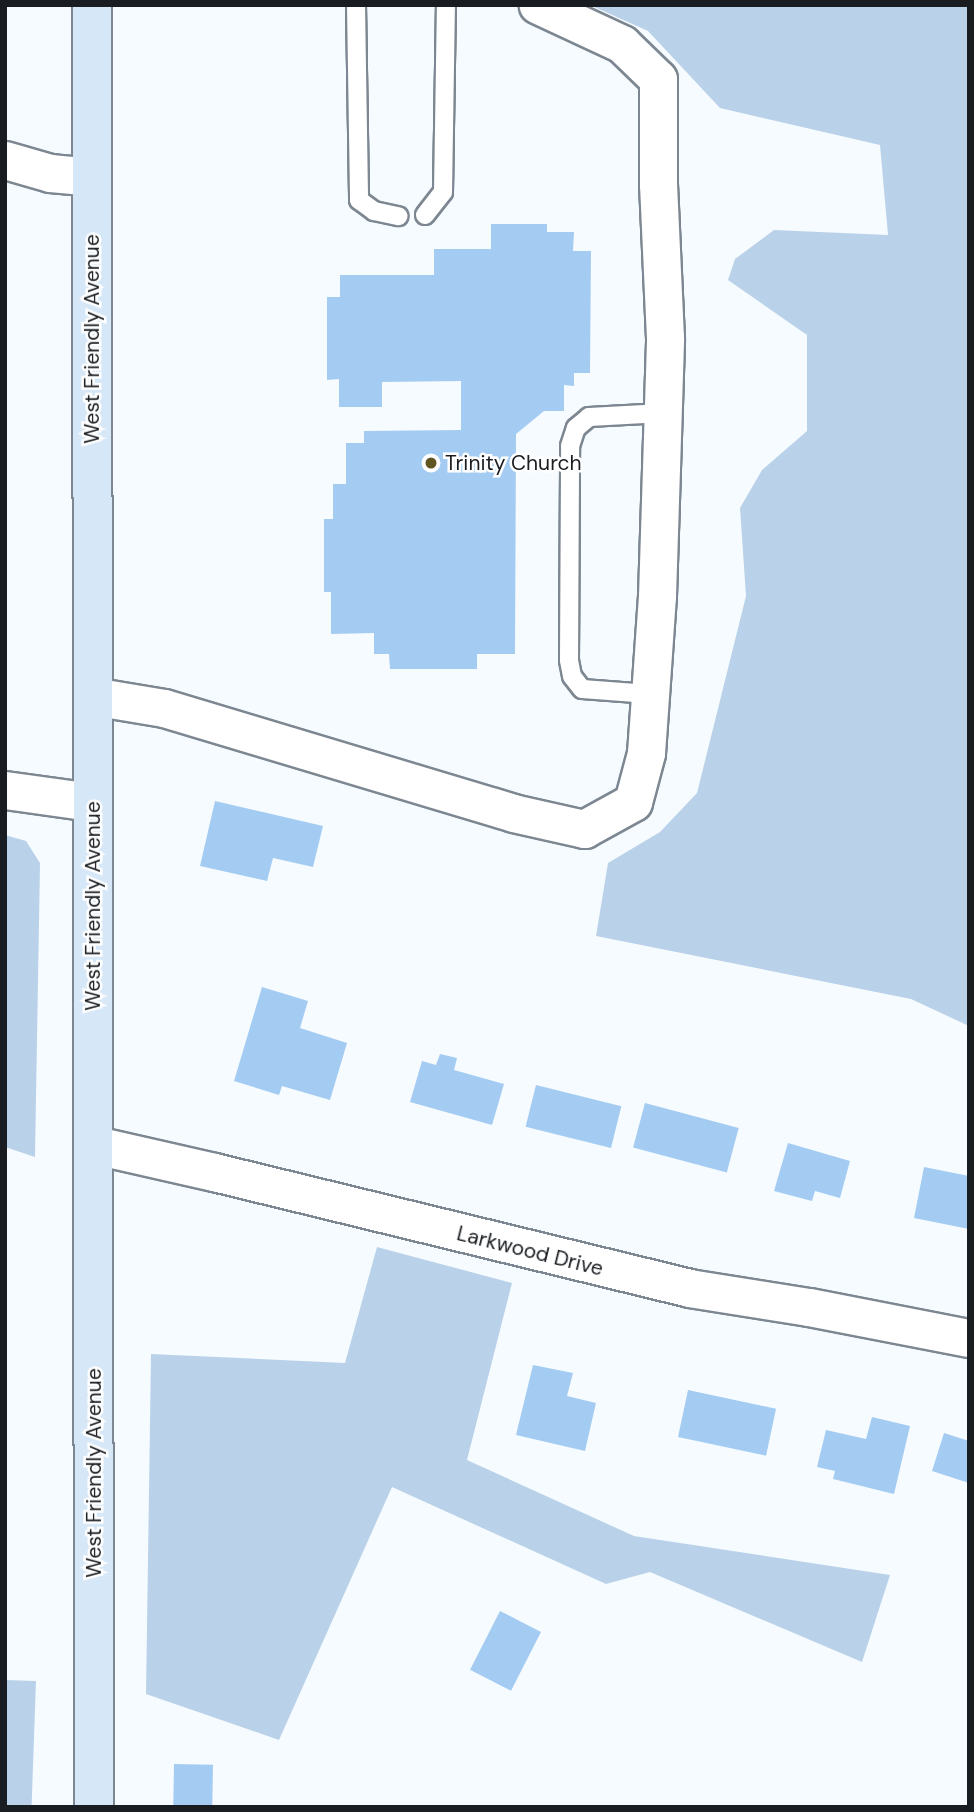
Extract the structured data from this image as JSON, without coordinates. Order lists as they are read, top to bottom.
{
  "streets": {
    "main road": ["West Friendly Avenue"],
    "street": ["Larkwood Drive"]
  },
  "crossings": [
    ["West Friendly Avenue", "Larkwood Drive"]
  ],
  "places": ["Trinity Church"]
}
